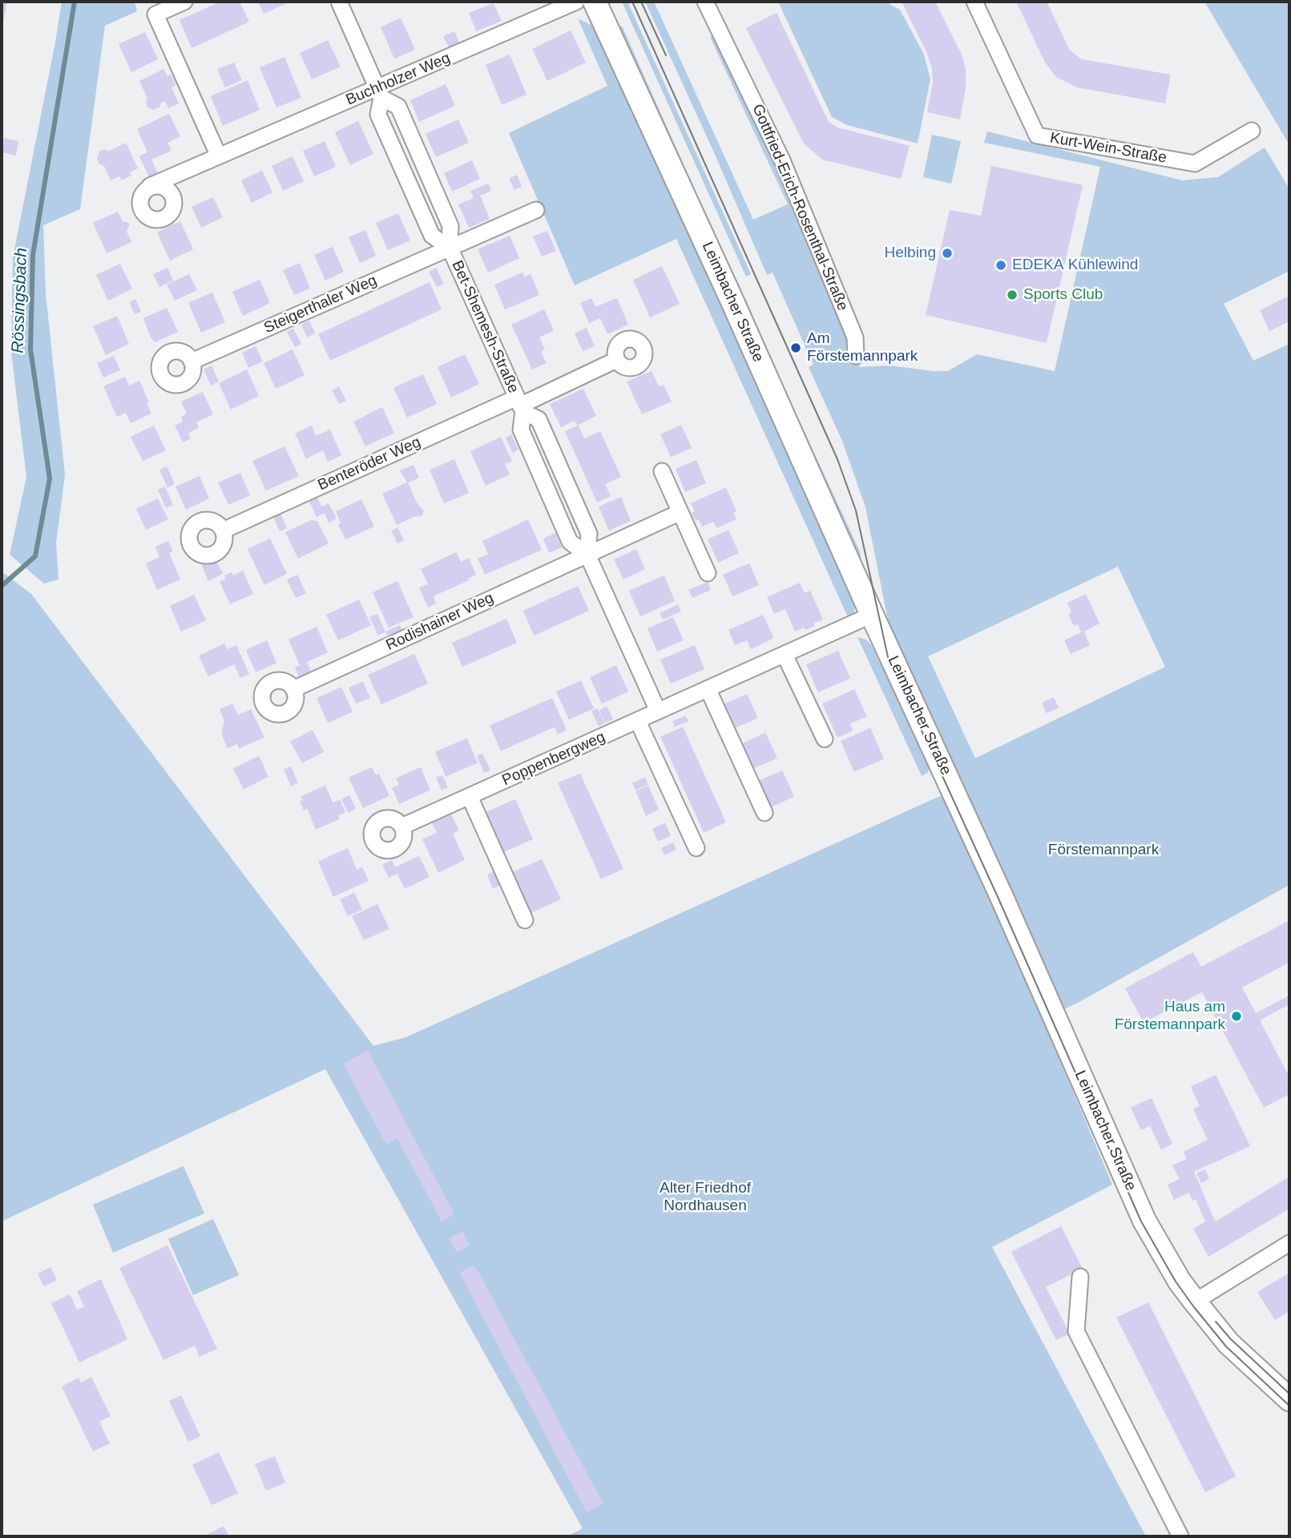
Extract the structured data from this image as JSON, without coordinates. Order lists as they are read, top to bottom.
{
  "streets": {
    "street": [
      "Buchholzer Weg",
      "Kurt-Wein-Straße",
      "Gottfried-Erich-Rosenthal-Straße",
      "Leimbacher Straße",
      "Steigerthaler Weg",
      "Bet-Shemesh-Straße",
      "Benteröder Weg",
      "Rodishainer Weg",
      "Poppenbergweg"
    ]
  },
  "crossings": [
    ["Buchholzer Weg", "Bet-Shemesh-Straße"],
    ["Leimbacher Straße", "Poppenbergweg"],
    ["Steigerthaler Weg", "Bet-Shemesh-Straße"],
    ["Bet-Shemesh-Straße", "Benteröder Weg"],
    ["Bet-Shemesh-Straße", "Rodishainer Weg"],
    ["Bet-Shemesh-Straße", "Poppenbergweg"]
  ],
  "water": ["Rössingsbach"],
  "parks": ["Förstemannpark", "Alter Friedhof Nordhausen"],
  "places": [
    "Helbing",
    "EDEKA Kühlewind",
    "Sports Club",
    "Am Förstemannpark",
    "Haus am Förstemannpark"
  ]
}
